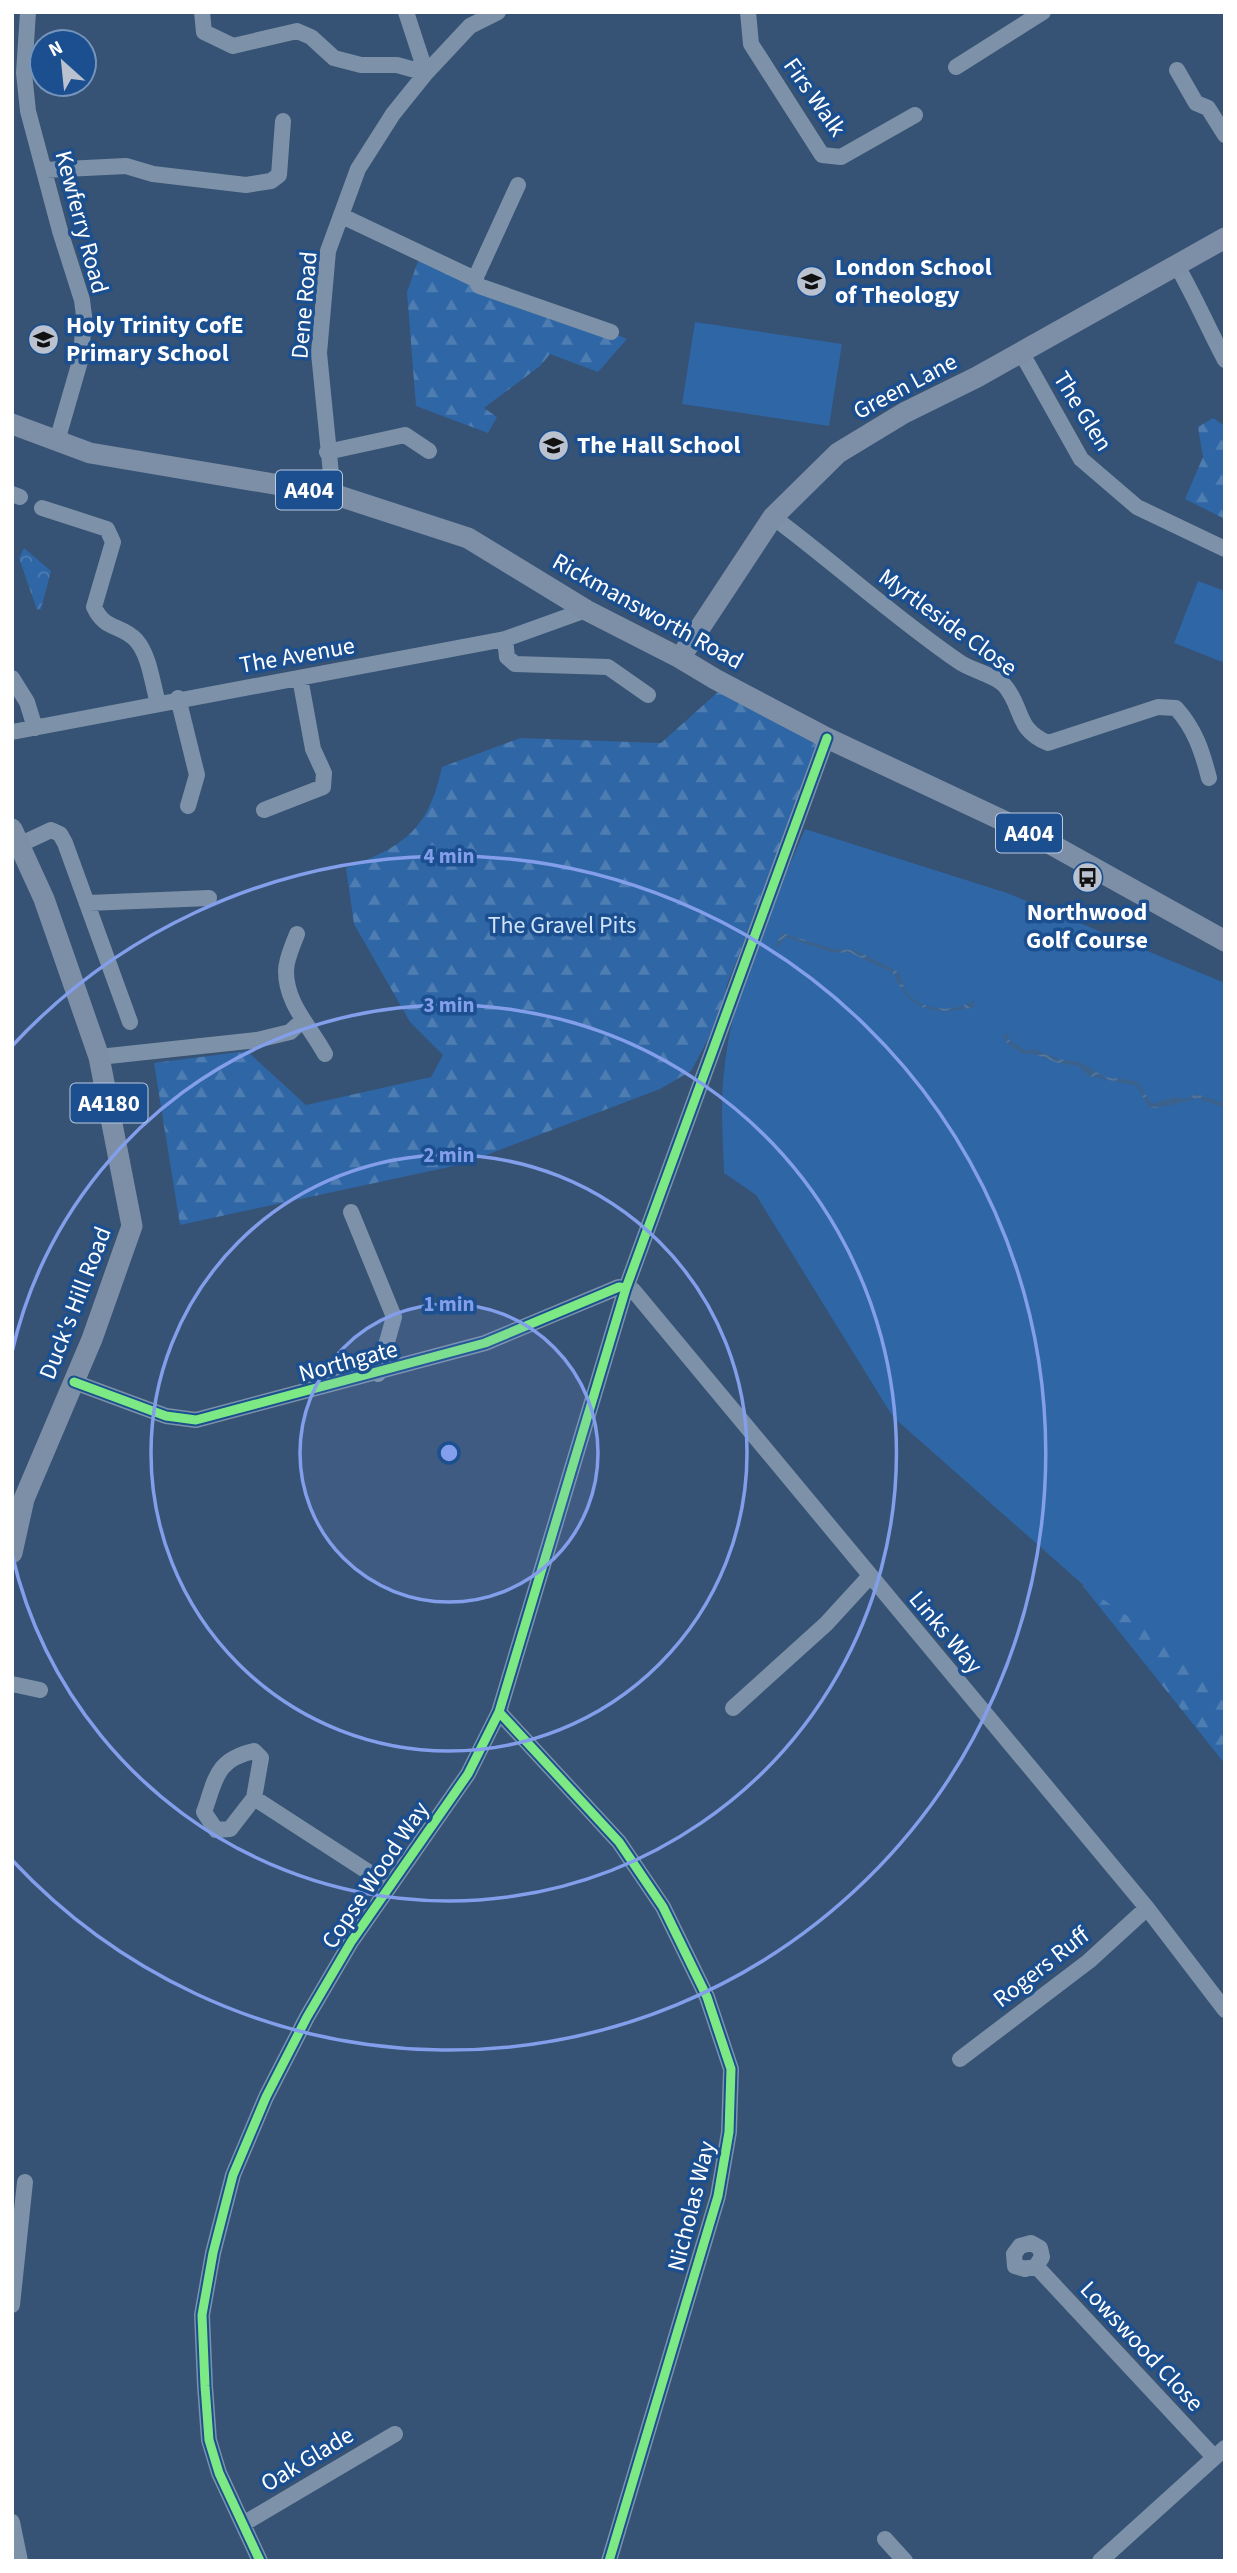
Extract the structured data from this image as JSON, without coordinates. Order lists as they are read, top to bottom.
{
  "streets": {
    "main road": [
      "Green Lane",
      "A404",
      "Rickmansworth Road",
      "A4180",
      "Duck's Hill Road"
    ],
    "street": [
      "Firs Walk",
      "Kewferry Road",
      "Dene Road",
      "The Glen",
      "Myrtleside Close",
      "The Avenue",
      "Northgate",
      "Links Way",
      "Copse Wood Way",
      "Rogers Ruff",
      "Nicholas Way",
      "Lowswood Close",
      "Oak Glade"
    ]
  },
  "crossings": [
    ["Kewferry Road", "Rickmansworth Road"],
    ["Dene Road", "Rickmansworth Road"],
    ["Green Lane", "The Glen"],
    ["Green Lane", "Rickmansworth Road"],
    ["Green Lane", "Myrtleside Close"],
    ["Rickmansworth Road", "The Avenue"],
    ["Rickmansworth Road", "Copse Wood Way"],
    ["Duck's Hill Road", "Northgate"],
    ["Northgate", "Links Way"],
    ["Northgate", "Copse Wood Way"],
    ["Links Way", "Copse Wood Way"],
    ["Links Way", "Rogers Ruff"],
    ["Copse Wood Way", "Nicholas Way"],
    ["Copse Wood Way", "Oak Glade"]
  ],
  "parks": ["The Gravel Pits"],
  "places": {
    "school or university": ["London School of Theology", "Holy Trinity CofE Primary School", "The Hall School"],
    "bus stop": ["Northwood Golf Course"]
  },
  "north": "top left",
  "rings": [
    "4 min",
    "3 min",
    "2 min",
    "1 min"
  ]
}
